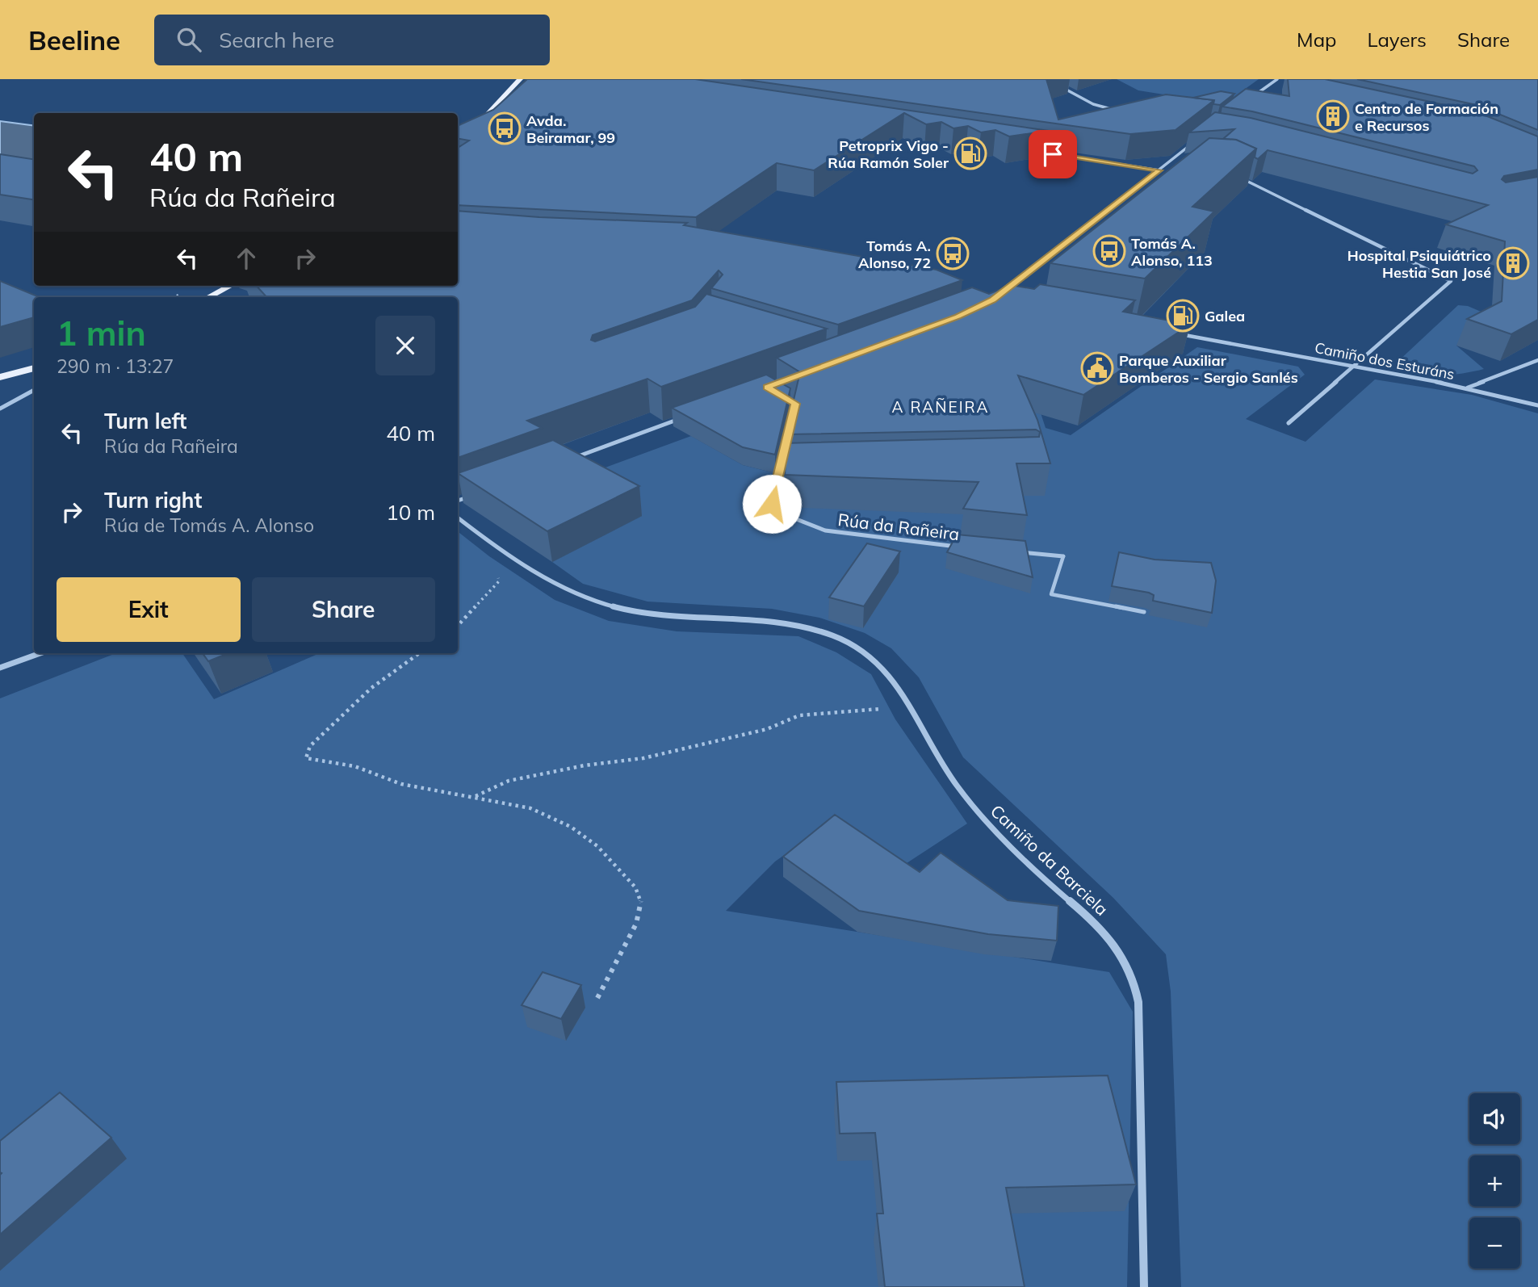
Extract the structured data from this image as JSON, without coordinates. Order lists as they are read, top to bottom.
{
  "streets": {
    "street": ["Camiño dos Esturáns", "Rúa da Rañeira", "Camiño da Barciela"]
  },
  "districts": ["A RAÑEIRA"],
  "places": {
    "building": ["Centro de Formación e Recursos", "Hospital Psiquiátrico Hestia San José"],
    "bus stop": ["Avda. Beiramar, 99", "Tomás A. Alonso, 113", "Tomás A. Alonso, 72"],
    "fuel station": ["Petroprix Vigo - Rúa Ramón Soler", "Galea"],
    "public building": ["Parque Auxiliar Bomberos - Sergio Sanlés"]
  },
  "page": {
    "header": "Beeline",
    "search": "Search here",
    "nav": ["Map", "Layers", "Share"],
    "turn": ["40 m", "Rúa da Rañeira"],
    "heading": ["1 min", "290 m · 13:27"],
    "list": [
      {
        "name": "Turn left",
        "note": "Rúa da Rañeira",
        "value": "40 m"
      },
      {
        "name": "Turn right",
        "note": "Rúa de Tomás A. Alonso",
        "value": "10 m"
      }
    ],
    "buttons": ["Exit", "Share"],
    "map_buttons": ["+", "−"]
  }
}
